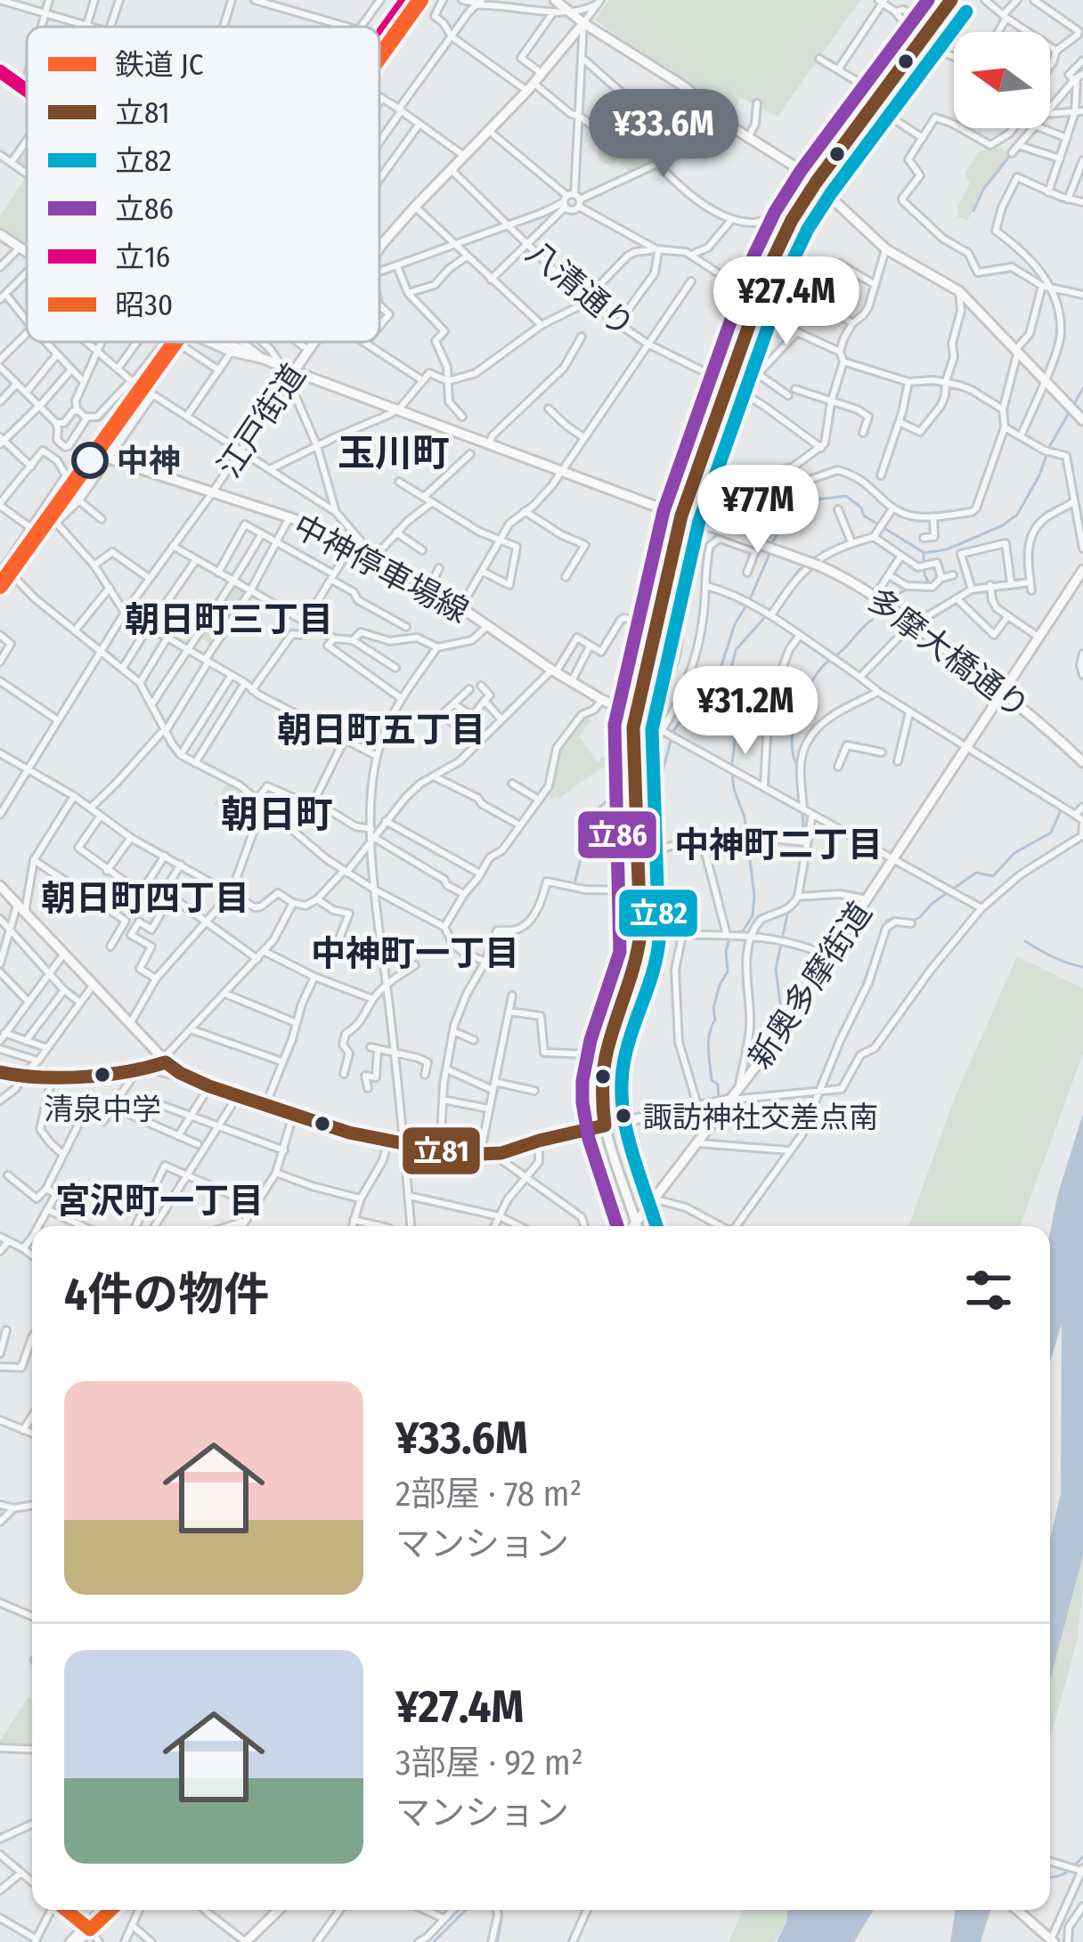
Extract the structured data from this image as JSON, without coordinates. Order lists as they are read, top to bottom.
{
  "streets": {
    "main road": [
      "江戸街道",
      "中神停車場線",
      "多摩大橋通り",
      "新奥多摩街道"
    ],
    "street": ["八清通り"]
  },
  "crossings": [
    ["八清通り", "江戸街道"],
    ["江戸街道", "中神停車場線"],
    ["江戸街道", "多摩大橋通り"],
    ["多摩大橋通り", "新奥多摩街道"]
  ],
  "districts": [
    "玉川町",
    "朝日町三丁目",
    "朝日町五丁目",
    "朝日町",
    "中神町二丁目",
    "朝日町四丁目",
    "中神町一丁目",
    "宮沢町一丁目"
  ],
  "places": ["中神", "清泉中学", "諏訪神社交差点南"],
  "lines": [
    "rail line JC",
    "transit line 立81",
    "transit line 立86",
    "transit line 立16",
    "transit line 立82",
    "transit line 昭30"
  ],
  "legend": [
    "鉄道 JC",
    "立81",
    "立82",
    "立86",
    "立16",
    "昭30"
  ],
  "north": "left",
  "page": {
    "price": [
      "¥33.6M",
      "¥27.4M",
      "¥77M",
      "¥31.2M"
    ],
    "heading": "4件の物件",
    "list": [
      {
        "name": "¥33.6M",
        "note": "2部屋 · 78 m² · マンション"
      },
      {
        "name": "¥27.4M",
        "note": "3部屋 · 92 m² · マンション"
      }
    ]
  }
}
